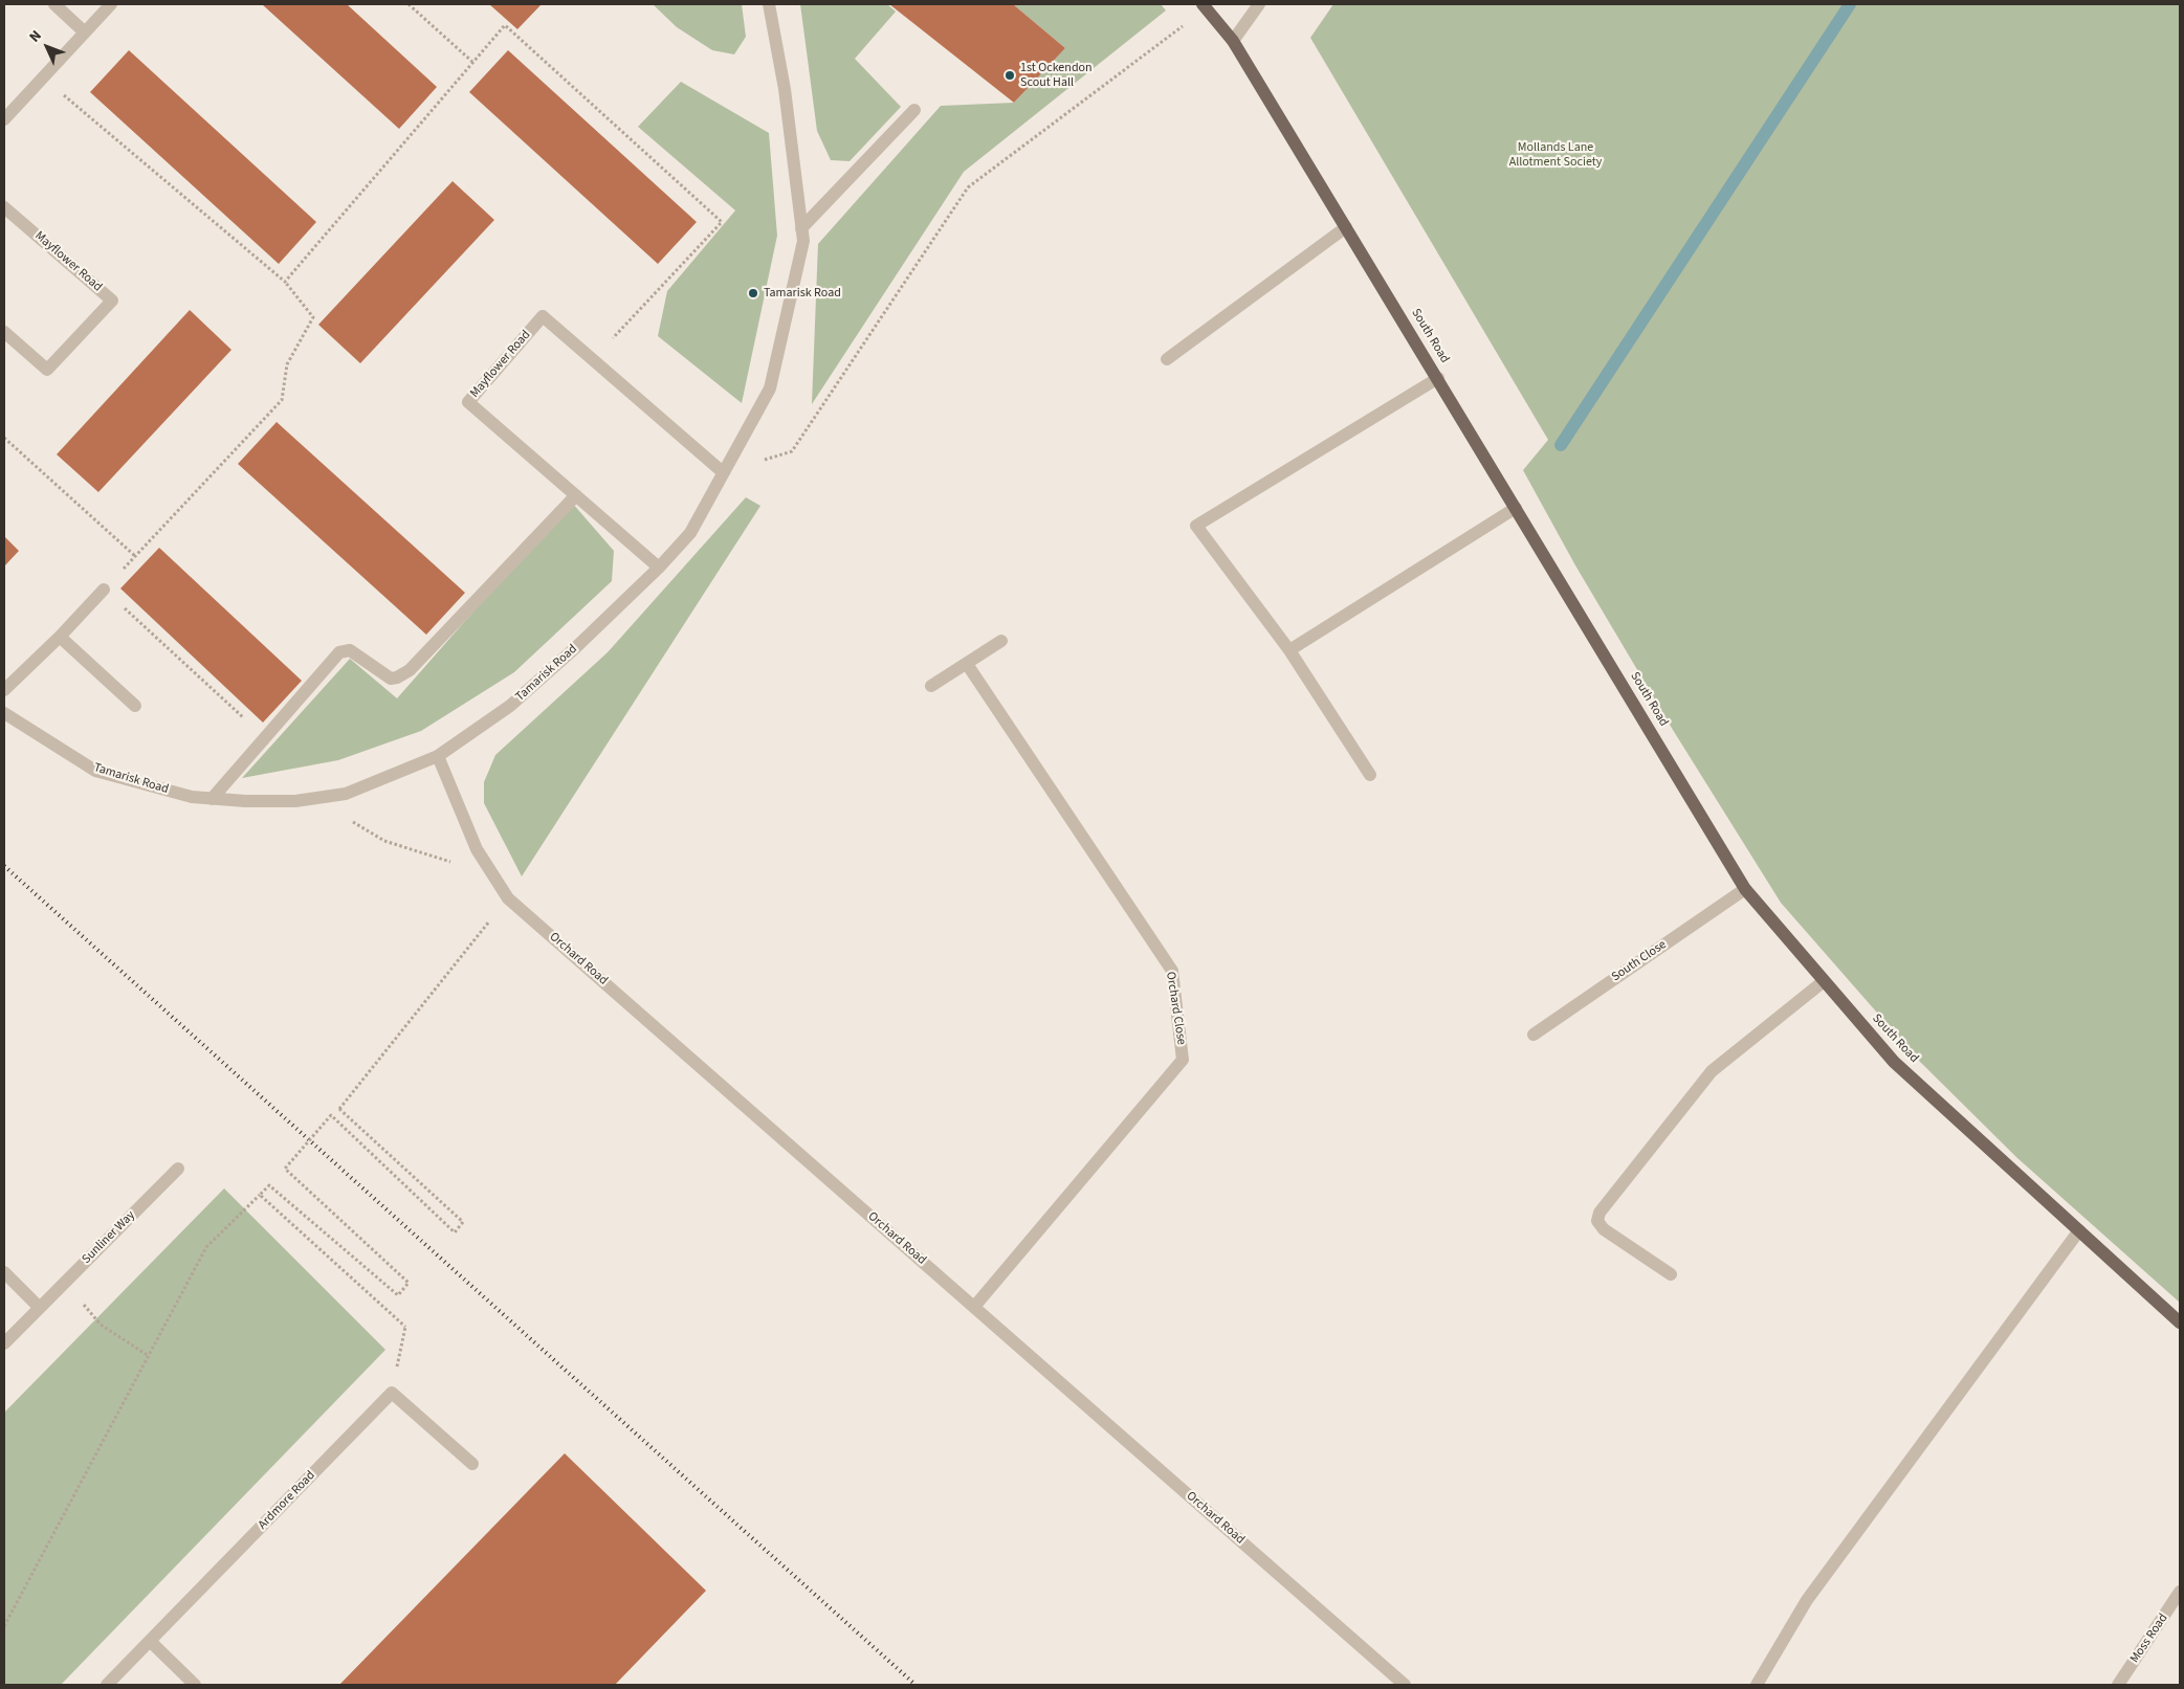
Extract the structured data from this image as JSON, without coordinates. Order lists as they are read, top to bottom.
{
  "streets": {
    "main road": ["South Road"],
    "street": [
      "Mayflower Road",
      "Tamarisk Road",
      "Orchard Road",
      "South Close",
      "Orchard Close",
      "Sunliner Way",
      "Ardmore Road",
      "Moss Road"
    ]
  },
  "crossings": [
    ["Mayflower Road", "Tamarisk Road"],
    ["South Road", "South Close"],
    ["Tamarisk Road", "Orchard Road"],
    ["Orchard Road", "Orchard Close"]
  ],
  "parks": ["Mollands Lane Allotment Society"],
  "places": ["1st Ockendon Scout Hall", "Tamarisk Road"],
  "north": "top left"
}
